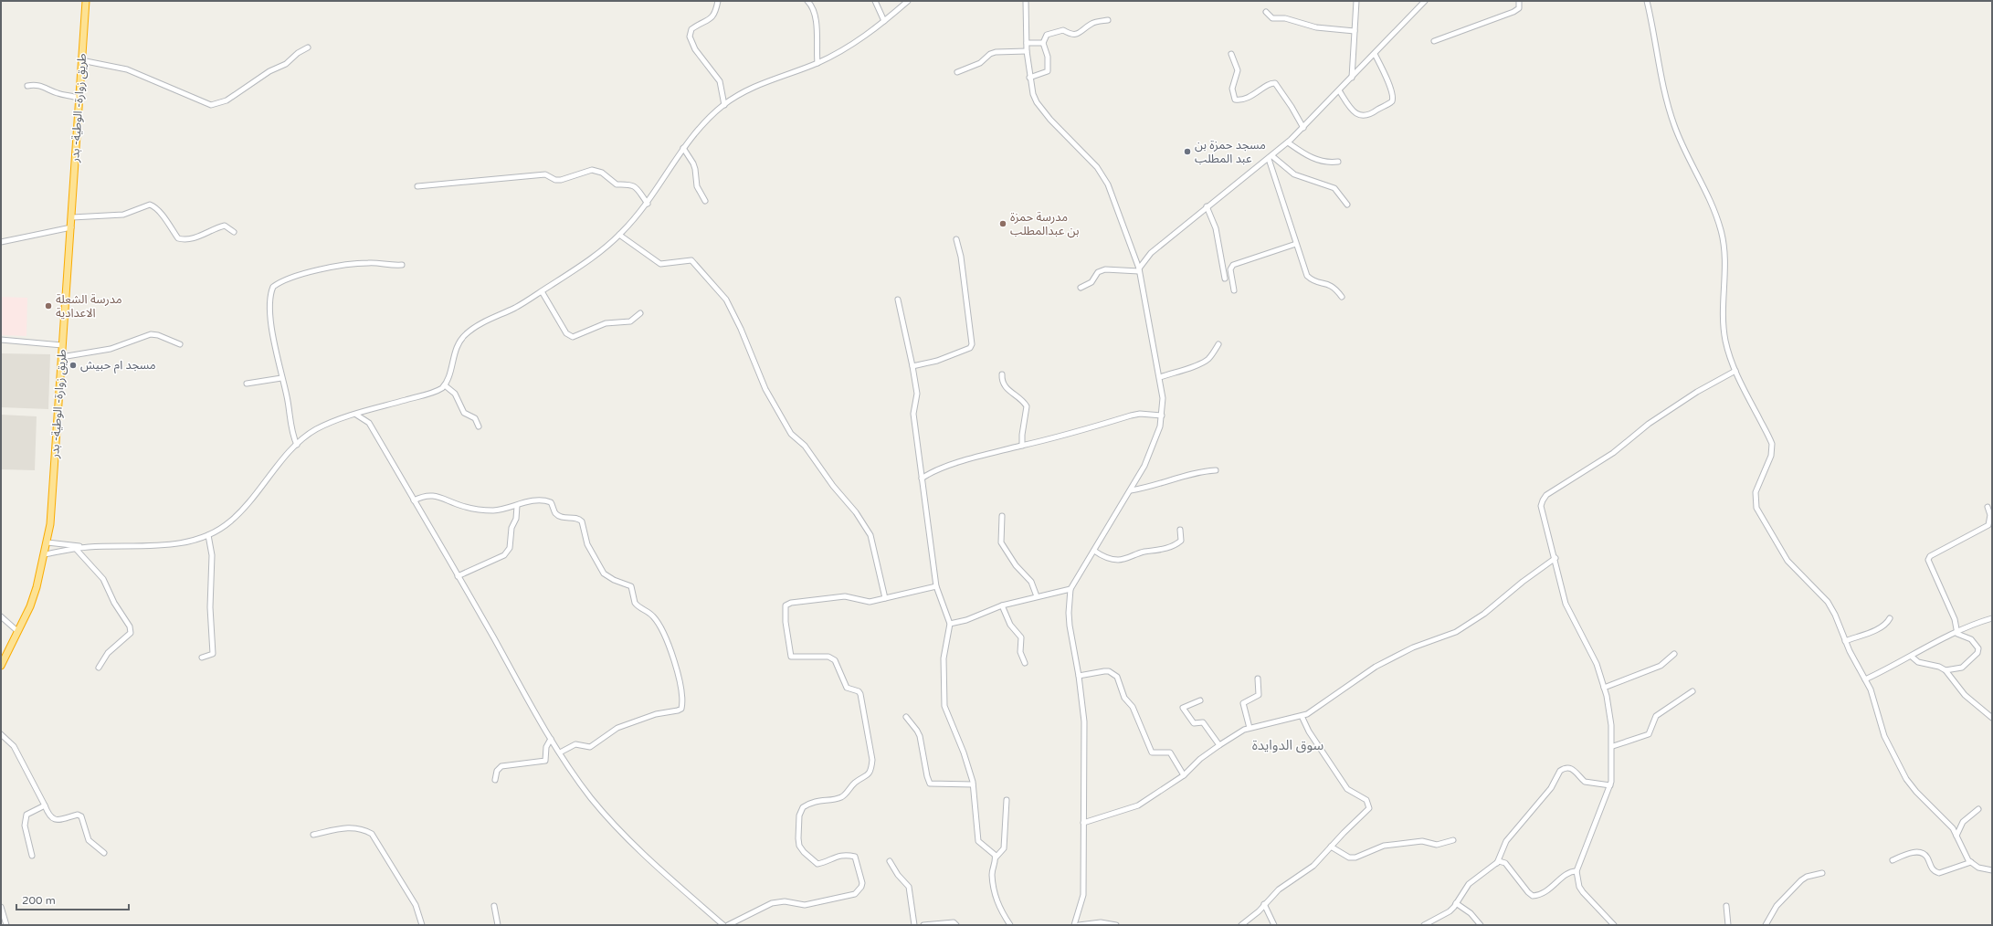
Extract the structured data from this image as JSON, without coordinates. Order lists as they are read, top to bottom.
{
  "streets": {
    "highway": ["طريق زوارة- الوطية- بدر"]
  },
  "districts": ["سوق الدوايدة"],
  "places": [
    "مسجد حمزة بن عبد المطلب",
    "مدرسة حمزة بن عبدالمطلب",
    "مدرسة الشعلة الاعدادية",
    "مسجد ام حبيش"
  ],
  "scale_bar": "200 m"
}
